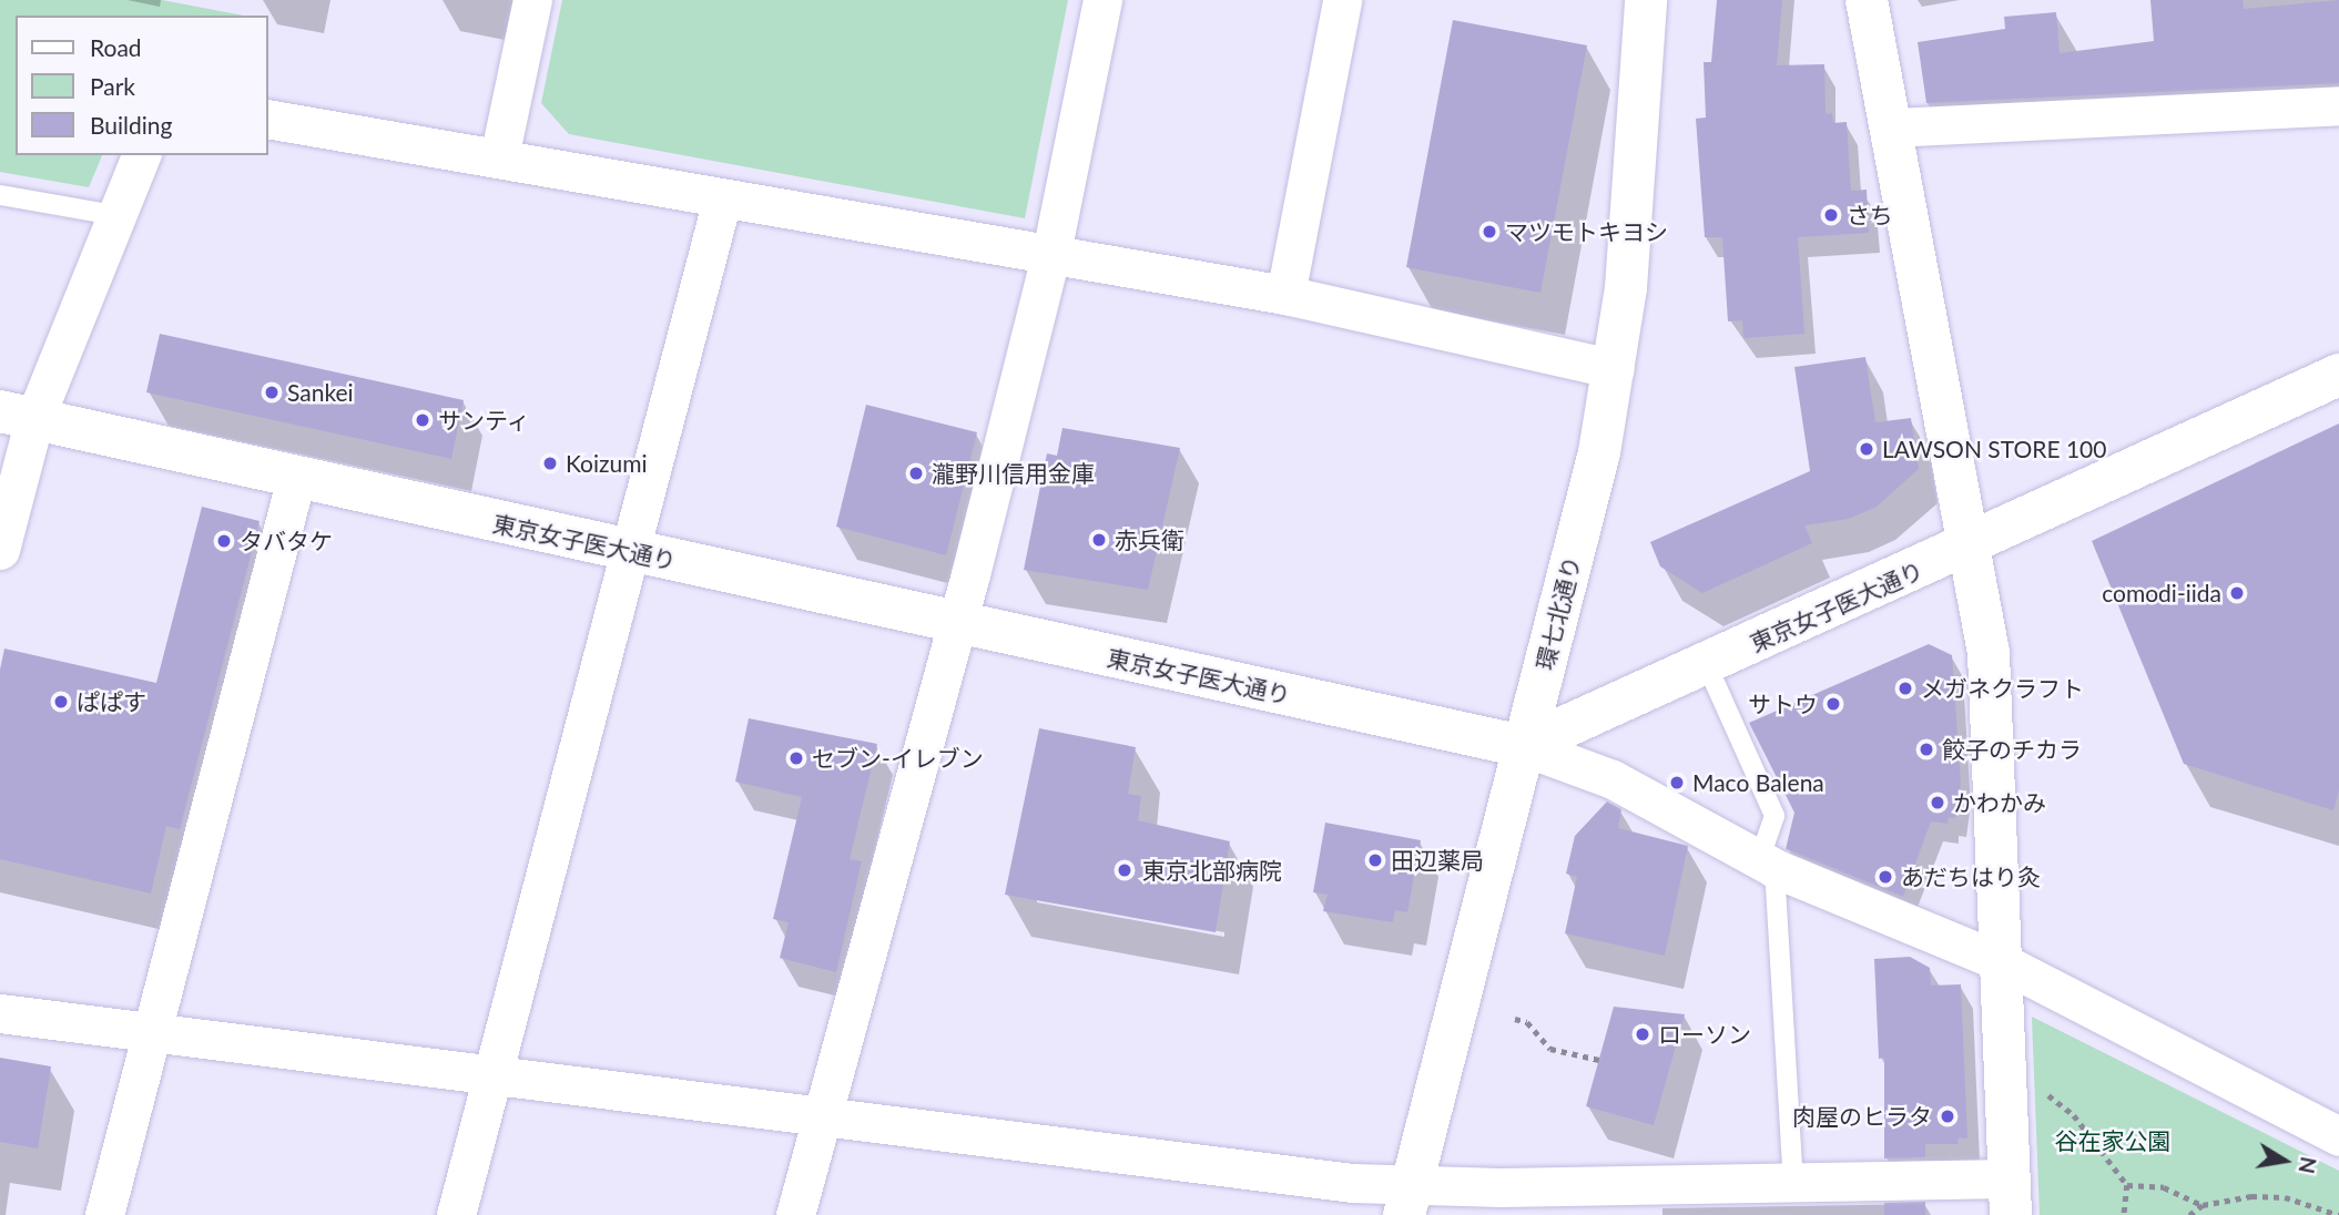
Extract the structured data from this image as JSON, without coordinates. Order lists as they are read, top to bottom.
{
  "streets": {
    "street": ["東京女子医大通り", "環七北通り"]
  },
  "crossings": [
    ["東京女子医大通り", "環七北通り"]
  ],
  "parks": ["谷在家公園"],
  "places": [
    "さち",
    "マツモトキヨシ",
    "Sankei",
    "サンティ",
    "LAWSON STORE 100",
    "Koizumi",
    "瀧野川信用金庫",
    "赤兵衛",
    "タバタケ",
    "comodi-iida",
    "メガネクラフト",
    "ぱぱす",
    "サトウ",
    "餃子のチカラ",
    "セブン-イレブン",
    "Maco Balena",
    "かわかみ",
    "田辺薬局",
    "東京北部病院",
    "あだちはり灸",
    "ローソン",
    "肉屋のヒラタ"
  ],
  "legend": ["Road", "Park", "Building"],
  "north": "right"
}
